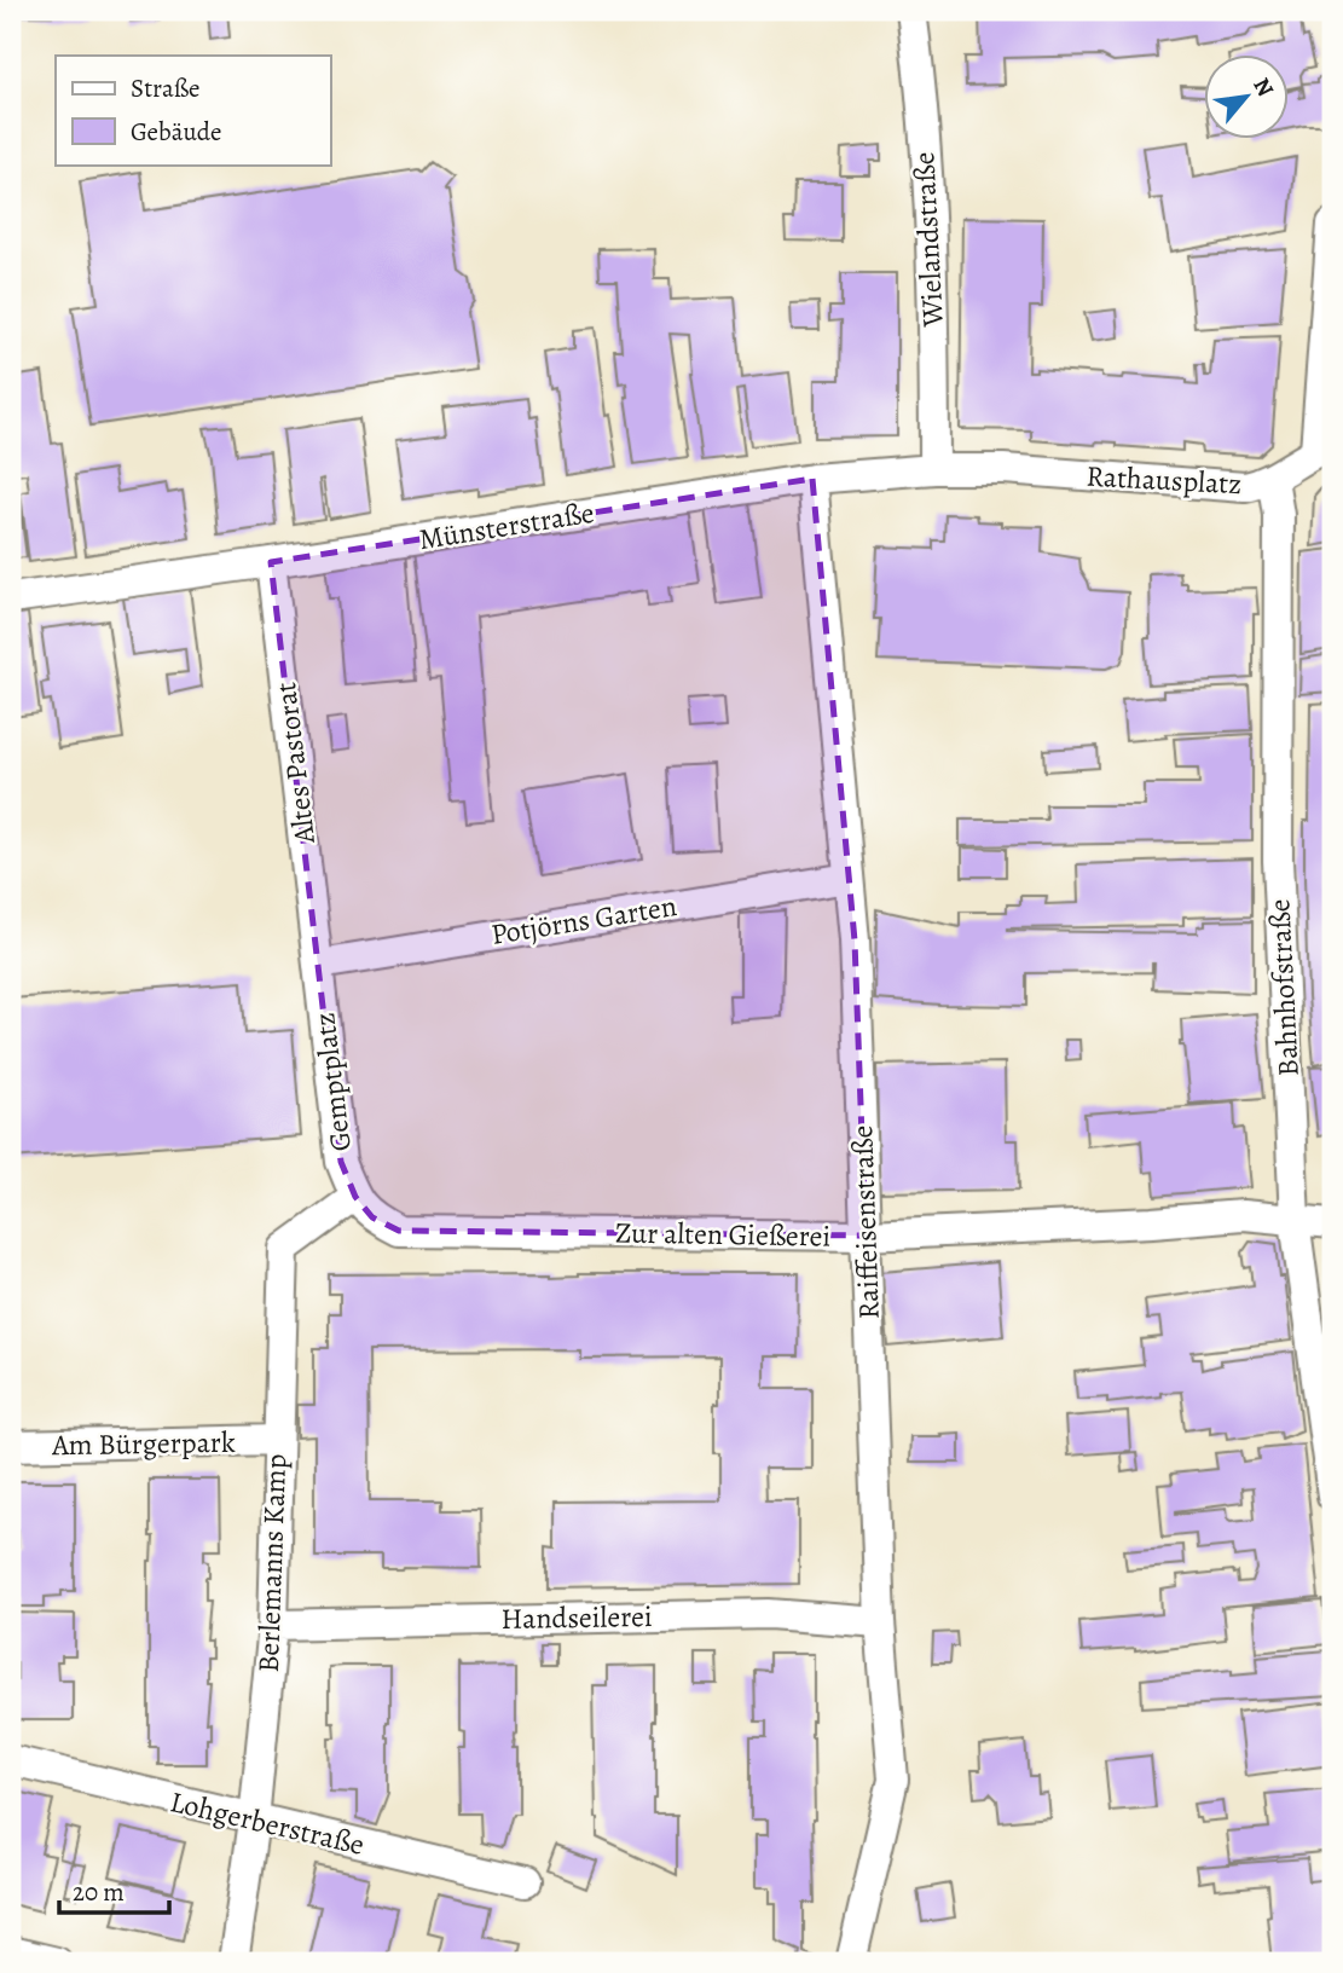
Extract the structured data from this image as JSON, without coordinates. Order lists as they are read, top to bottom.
{
  "streets": {
    "street": [
      "Wielandstraße",
      "Rathausplatz",
      "Münsterstraße",
      "Altes Pastorat",
      "Potjörns Garten",
      "Bahnhofstraße",
      "Gemptplatz",
      "Raiffeisenstraße",
      "Zur alten Gießerei",
      "Am Bürgerpark",
      "Berlemanns Kamp",
      "Handseilerei",
      "Lohgerberstraße"
    ]
  },
  "crossings": [
    ["Wielandstraße", "Münsterstraße"],
    ["Rathausplatz", "Münsterstraße"],
    ["Rathausplatz", "Bahnhofstraße"],
    ["Münsterstraße", "Altes Pastorat"],
    ["Münsterstraße", "Raiffeisenstraße"],
    ["Altes Pastorat", "Potjörns Garten"],
    ["Altes Pastorat", "Gemptplatz"],
    ["Potjörns Garten", "Gemptplatz"],
    ["Potjörns Garten", "Raiffeisenstraße"],
    ["Bahnhofstraße", "Zur alten Gießerei"],
    ["Gemptplatz", "Zur alten Gießerei"],
    ["Gemptplatz", "Berlemanns Kamp"],
    ["Raiffeisenstraße", "Zur alten Gießerei"],
    ["Raiffeisenstraße", "Handseilerei"],
    ["Zur alten Gießerei", "Berlemanns Kamp"],
    ["Am Bürgerpark", "Berlemanns Kamp"],
    ["Berlemanns Kamp", "Handseilerei"],
    ["Berlemanns Kamp", "Lohgerberstraße"]
  ],
  "legend": ["Straße", "Gebäude"],
  "scale_bar": "20 m",
  "north": "top right"
}
